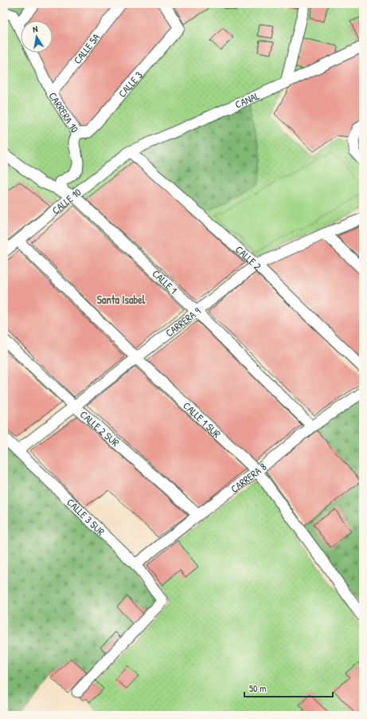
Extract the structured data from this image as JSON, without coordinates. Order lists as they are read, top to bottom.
{
  "streets": {
    "street": [
      "CALLE 5A",
      "CALLE 3",
      "CANAL",
      "CARRERA 10",
      "CALLE 10",
      "CALLE 2",
      "CALLE 1",
      "CARRERA 9",
      "CALLE 1 SUR",
      "CALLE 2 SUR",
      "CARRERA 8",
      "CALLE 3 SUR"
    ]
  },
  "crossings": [
    ["CALLE 5A", "CARRERA 10"],
    ["CALLE 3", "CARRERA 10"],
    ["CANAL", "CALLE 10"],
    ["CANAL", "CALLE 2"],
    ["CARRERA 10", "CALLE 10"],
    ["CARRERA 10", "CALLE 1"],
    ["CALLE 10", "CALLE 2"],
    ["CALLE 10", "CALLE 1"],
    ["CALLE 10", "CALLE 1 SUR"],
    ["CALLE 2", "CARRERA 9"],
    ["CALLE 1", "CARRERA 9"],
    ["CALLE 1", "CARRERA 8"],
    ["CARRERA 9", "CALLE 1 SUR"],
    ["CARRERA 9", "CALLE 2 SUR"],
    ["CARRERA 9", "CALLE 3 SUR"],
    ["CALLE 1 SUR", "CARRERA 8"],
    ["CALLE 2 SUR", "CARRERA 8"],
    ["CARRERA 8", "CALLE 3 SUR"]
  ],
  "districts": ["Santa Isabel"],
  "scale_bar": "50 m",
  "north": "top"
}
